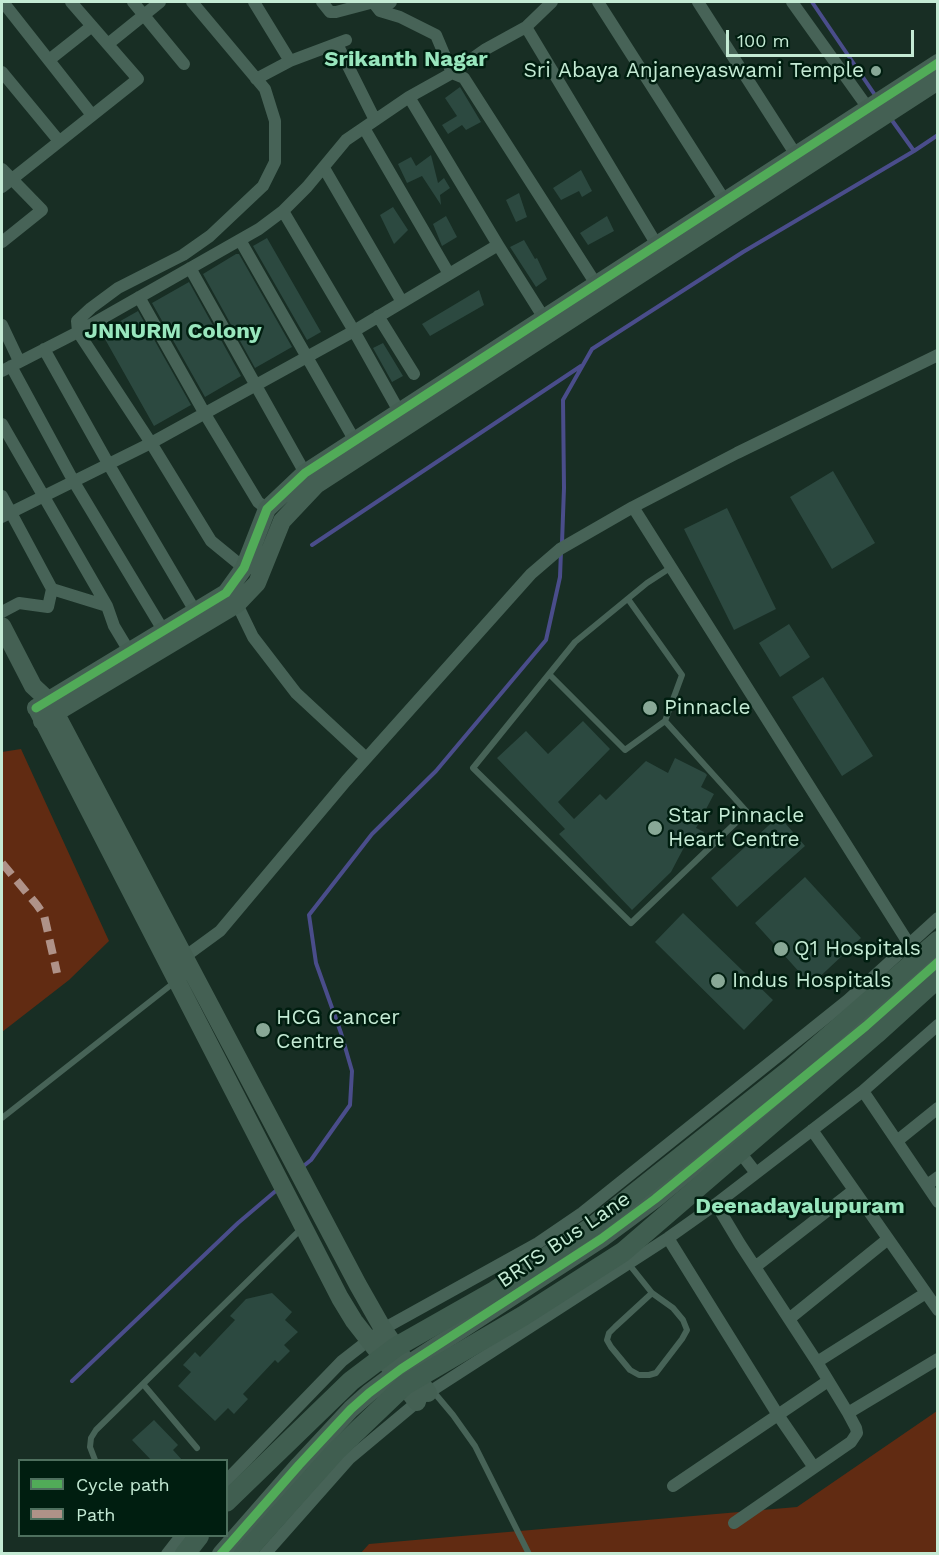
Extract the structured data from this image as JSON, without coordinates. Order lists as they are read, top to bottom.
{
  "streets": {
    "street": ["BRTS Bus Lane"]
  },
  "districts": ["Srikanth Nagar", "JNNURM Colony", "Deenadayalupuram"],
  "places": [
    "Sri Abaya Anjaneyaswami Temple",
    "Pinnacle",
    "Star Pinnacle Heart Centre",
    "Q1 Hospitals",
    "Indus Hospitals",
    "HCG Cancer Centre"
  ],
  "legend": ["Cycle path", "Path"],
  "scale_bar": "100 m"
}
